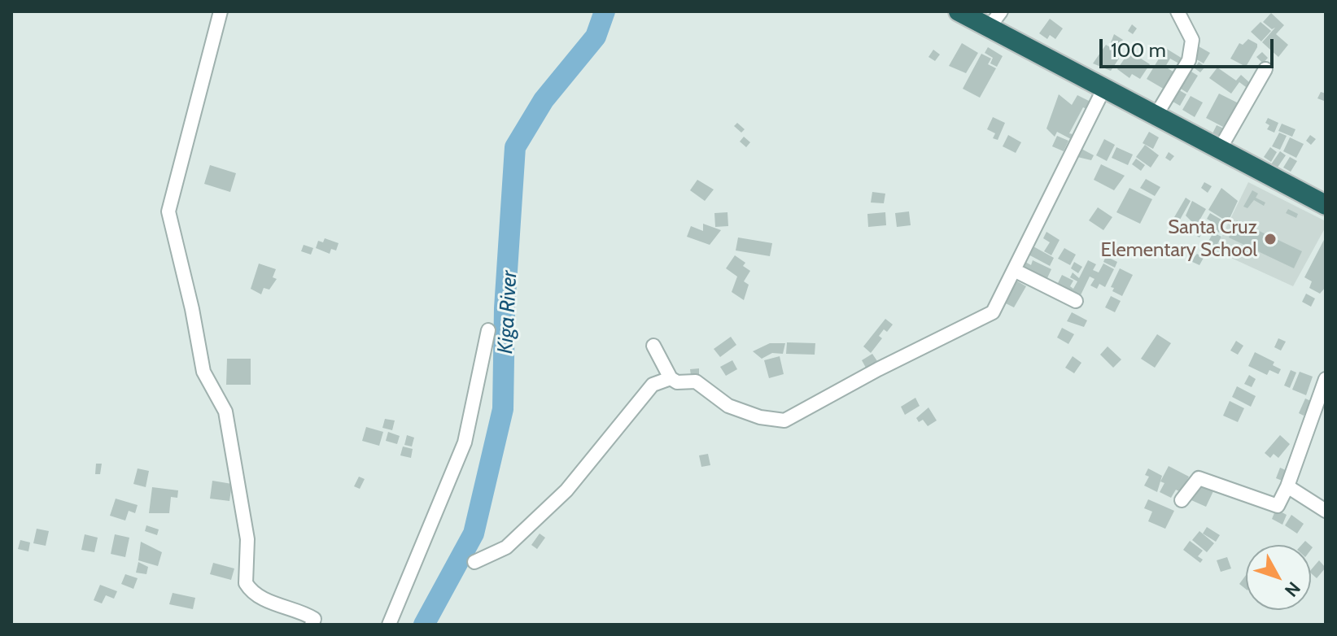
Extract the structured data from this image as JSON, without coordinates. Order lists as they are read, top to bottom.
{
  "water": ["Kiga River"],
  "places": ["Santa Cruz Elementary School"],
  "scale_bar": "100 m",
  "north": "bottom right"
}
